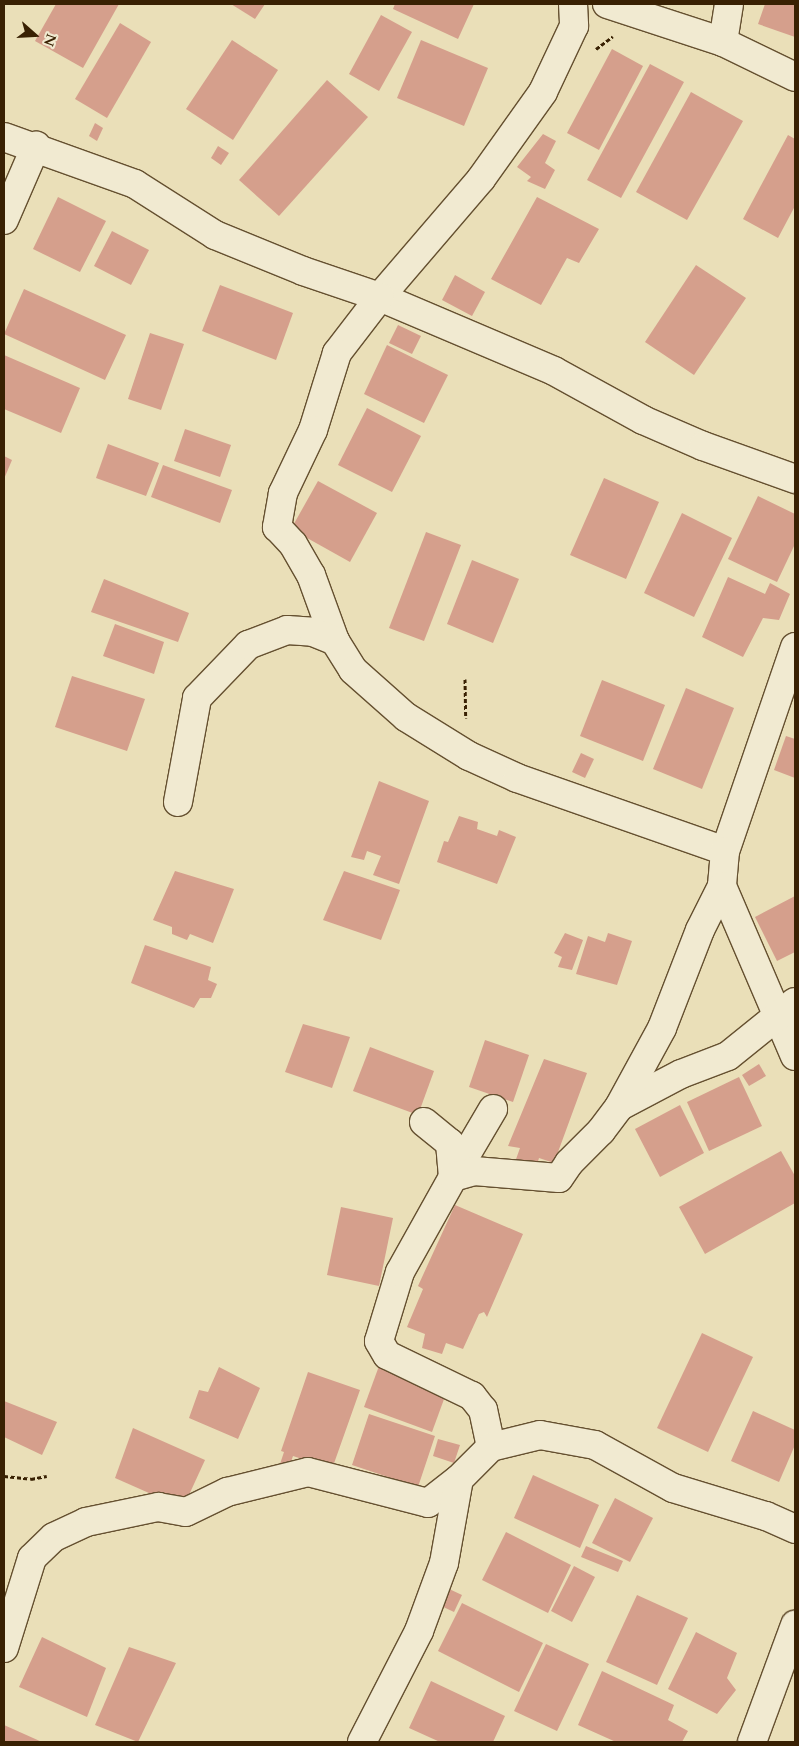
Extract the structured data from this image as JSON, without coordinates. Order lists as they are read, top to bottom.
{
  "north": "right"
}
